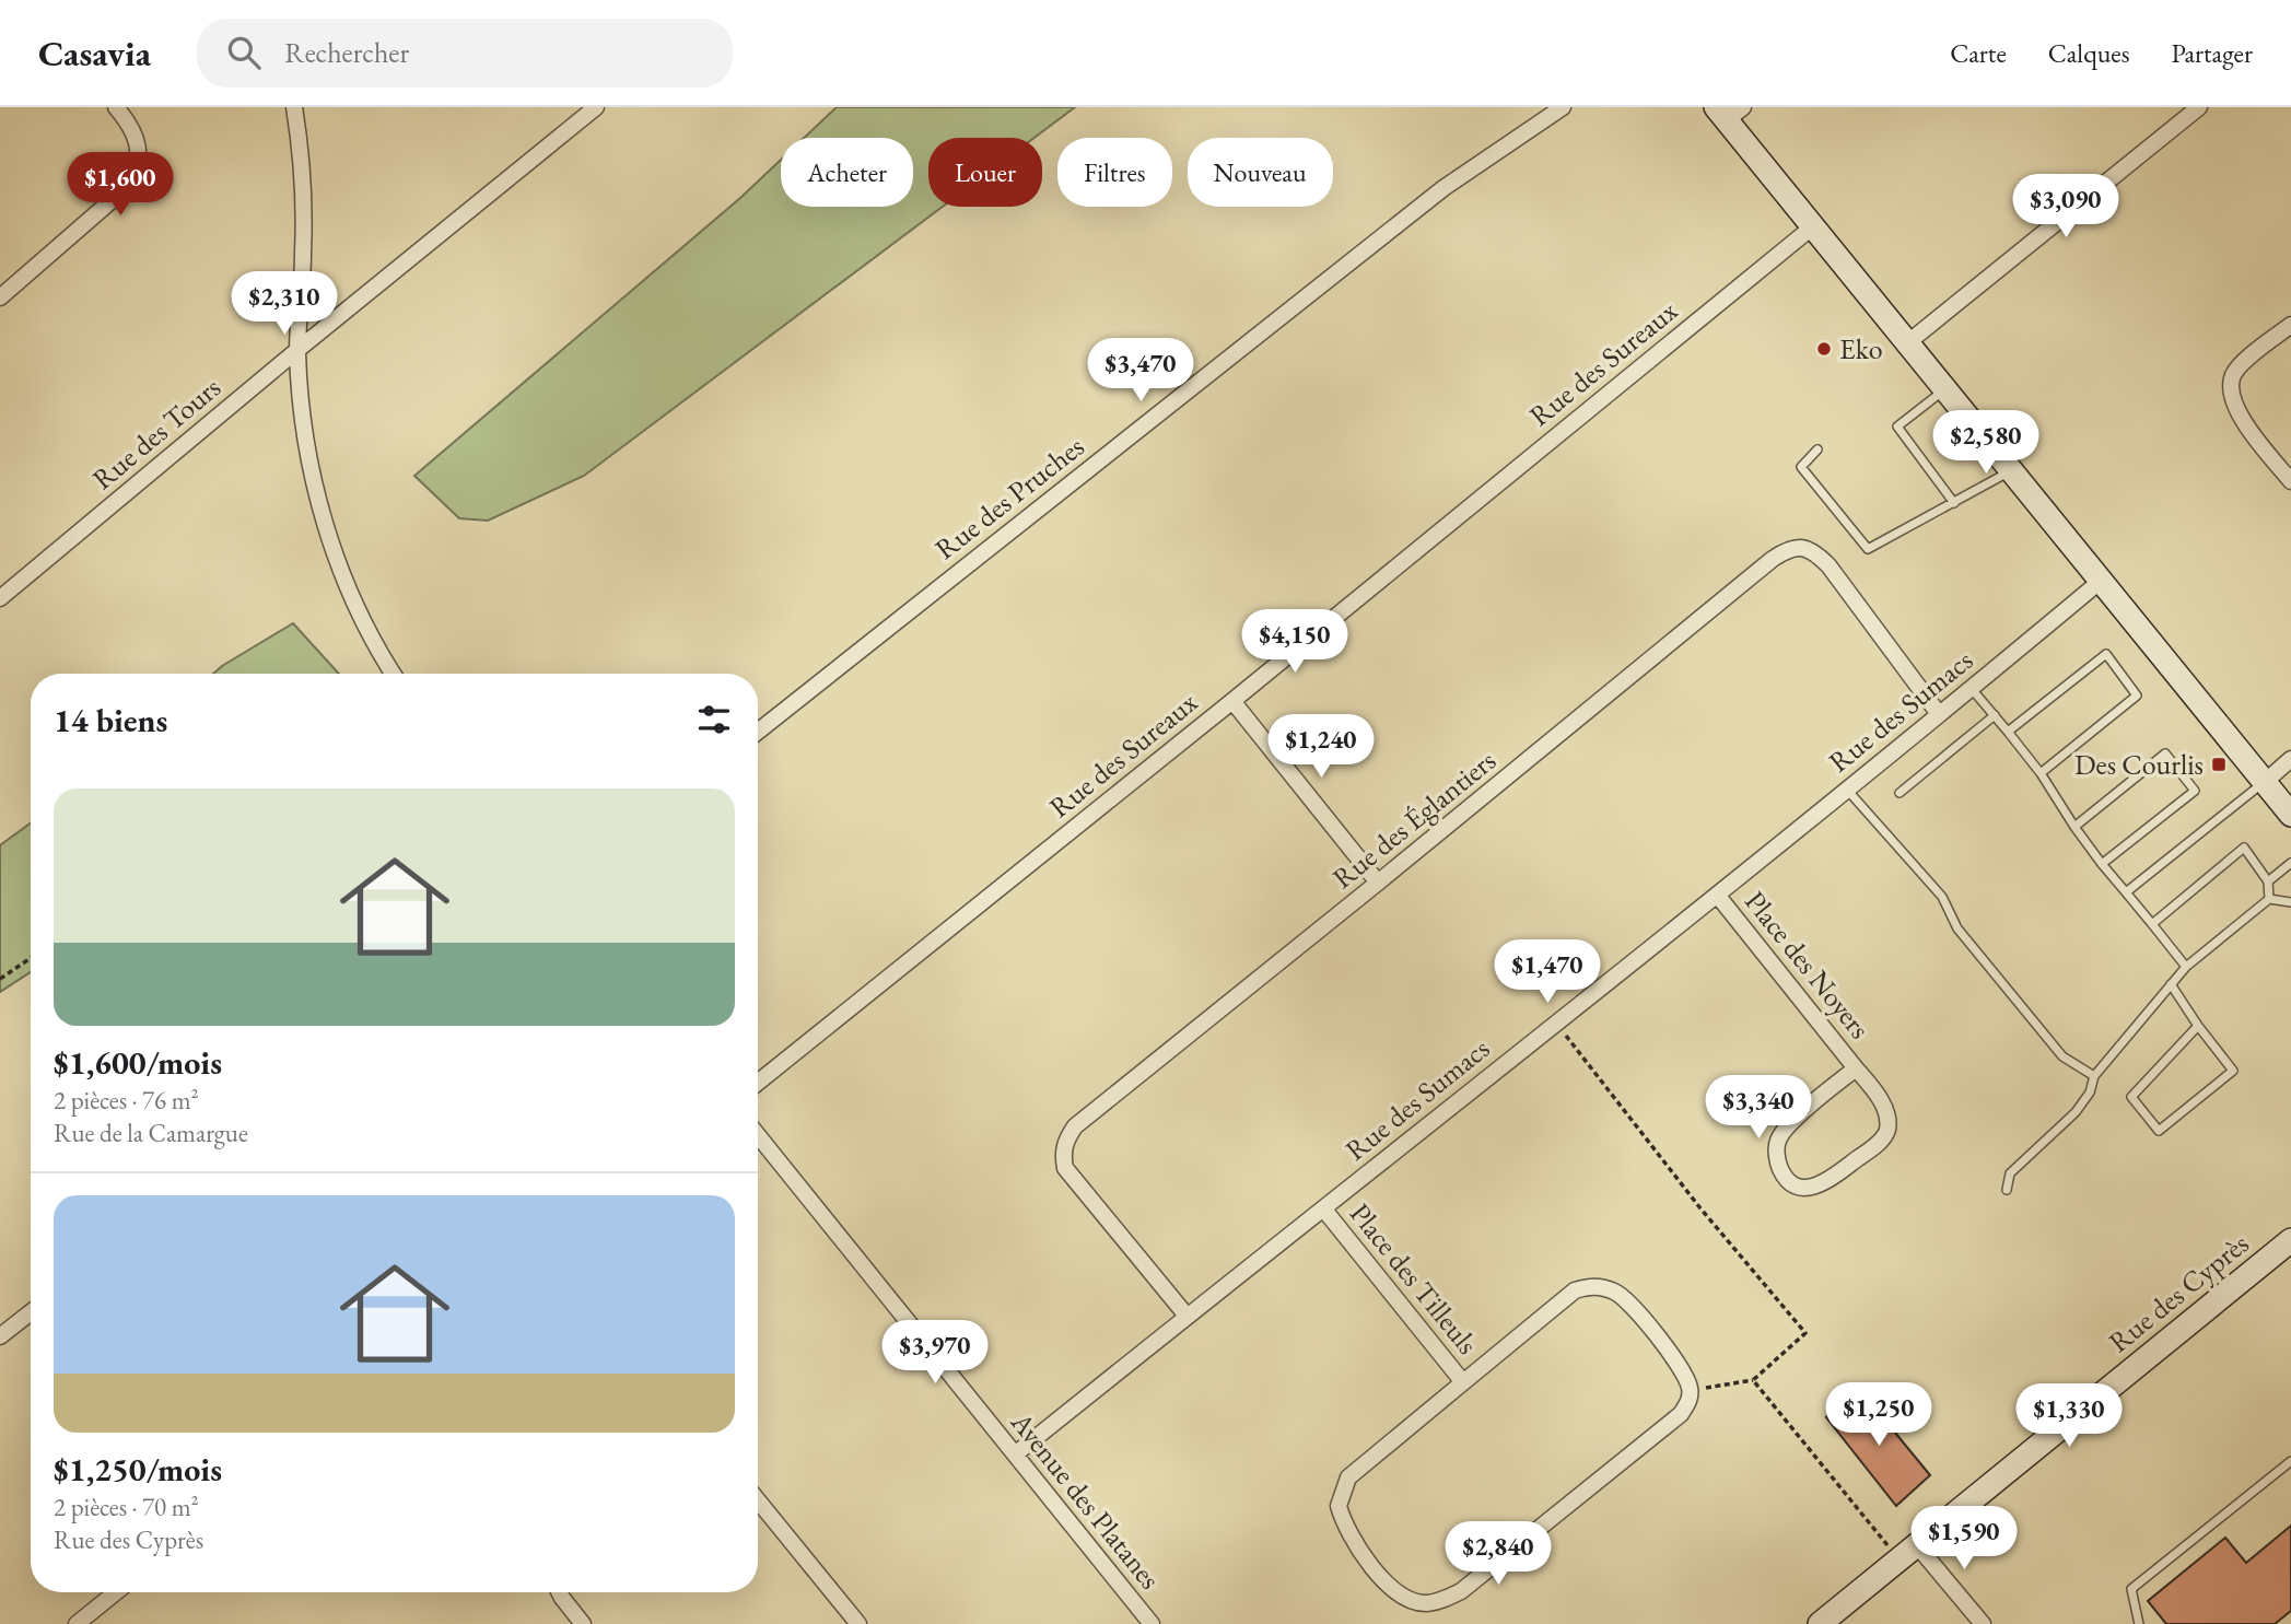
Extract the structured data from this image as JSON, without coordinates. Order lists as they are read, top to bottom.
{
  "streets": {
    "main road": ["Rue des Cyprès"],
    "street": [
      "Rue des Sureaux",
      "Rue des Tours",
      "Rue des Pruches",
      "Rue des Sumacs",
      "Rue des Églantiers",
      "Place des Noyers",
      "Place des Tilleuls",
      "Avenue des Platanes"
    ]
  },
  "crossings": [
    ["Rue des Sumacs", "Rue des Églantiers"],
    ["Rue des Sumacs", "Place des Noyers"],
    ["Rue des Sumacs", "Place des Tilleuls"],
    ["Rue des Sumacs", "Avenue des Platanes"]
  ],
  "places": {
    "other": ["Eko"],
    "transit": ["Des Courlis"]
  },
  "page": {
    "header": "Casavia",
    "search": "Rechercher",
    "nav": ["Carte", "Calques", "Partager"],
    "chip": [
      "Acheter",
      "Louer",
      "Filtres",
      "Nouveau"
    ],
    "price": [
      "$1,600",
      "$3,090",
      "$2,310",
      "$3,470",
      "$2,580",
      "$4,150",
      "$1,240",
      "$1,470",
      "$3,340",
      "$3,970",
      "$1,250",
      "$1,330",
      "$1,590",
      "$2,840"
    ],
    "heading": "14 biens",
    "list": [
      {
        "name": "$1,600/mois",
        "note": "2 pièces · 76 m² · Rue de la Camargue"
      },
      {
        "name": "$1,250/mois",
        "note": "2 pièces · 70 m² · Rue des Cyprès"
      }
    ]
  }
}
